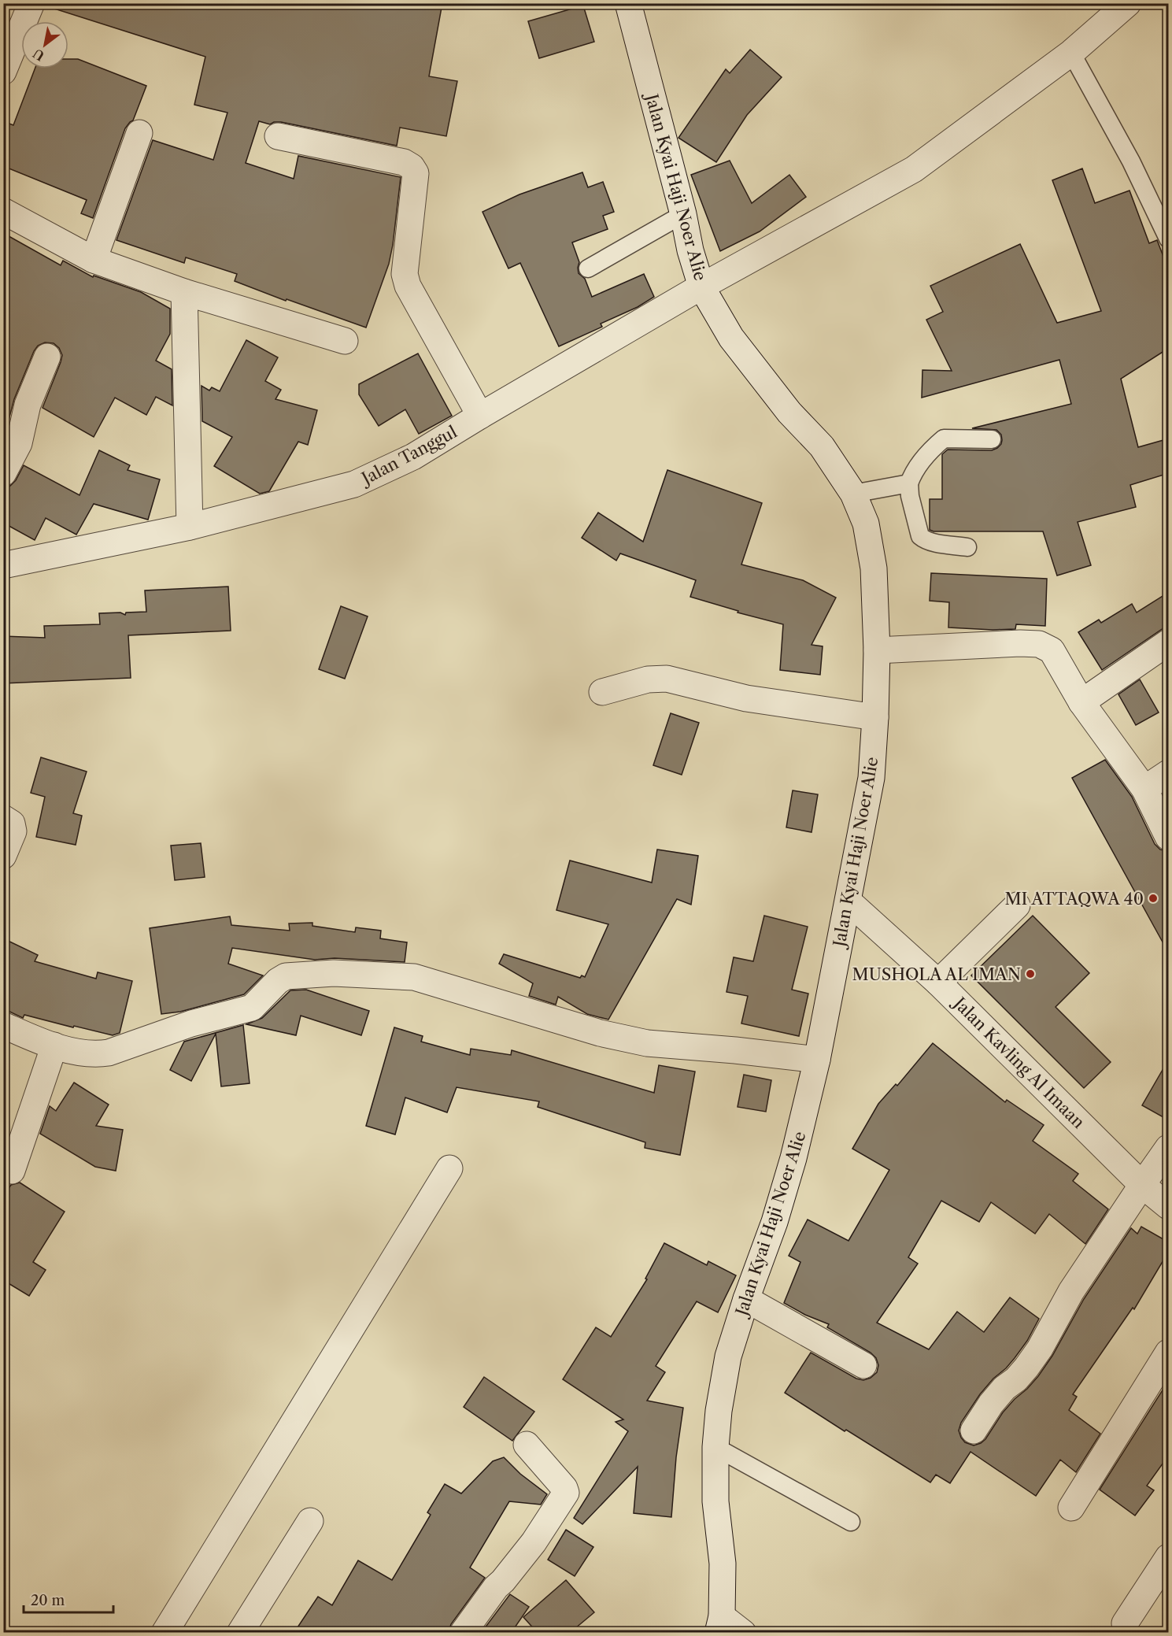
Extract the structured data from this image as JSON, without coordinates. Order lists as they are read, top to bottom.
{
  "streets": {
    "street": ["Jalan Kyai Haji Noer Alie", "Jalan Tanggul", "Jalan Kavling Al Imaan"]
  },
  "crossings": [
    ["Jalan Kyai Haji Noer Alie", "Jalan Tanggul"],
    ["Jalan Kyai Haji Noer Alie", "Jalan Kavling Al Imaan"]
  ],
  "places": ["MI ATTAQWA 40", "MUSHOLA AL IMAN"],
  "scale_bar": "20 m",
  "north": "bottom left"
}
